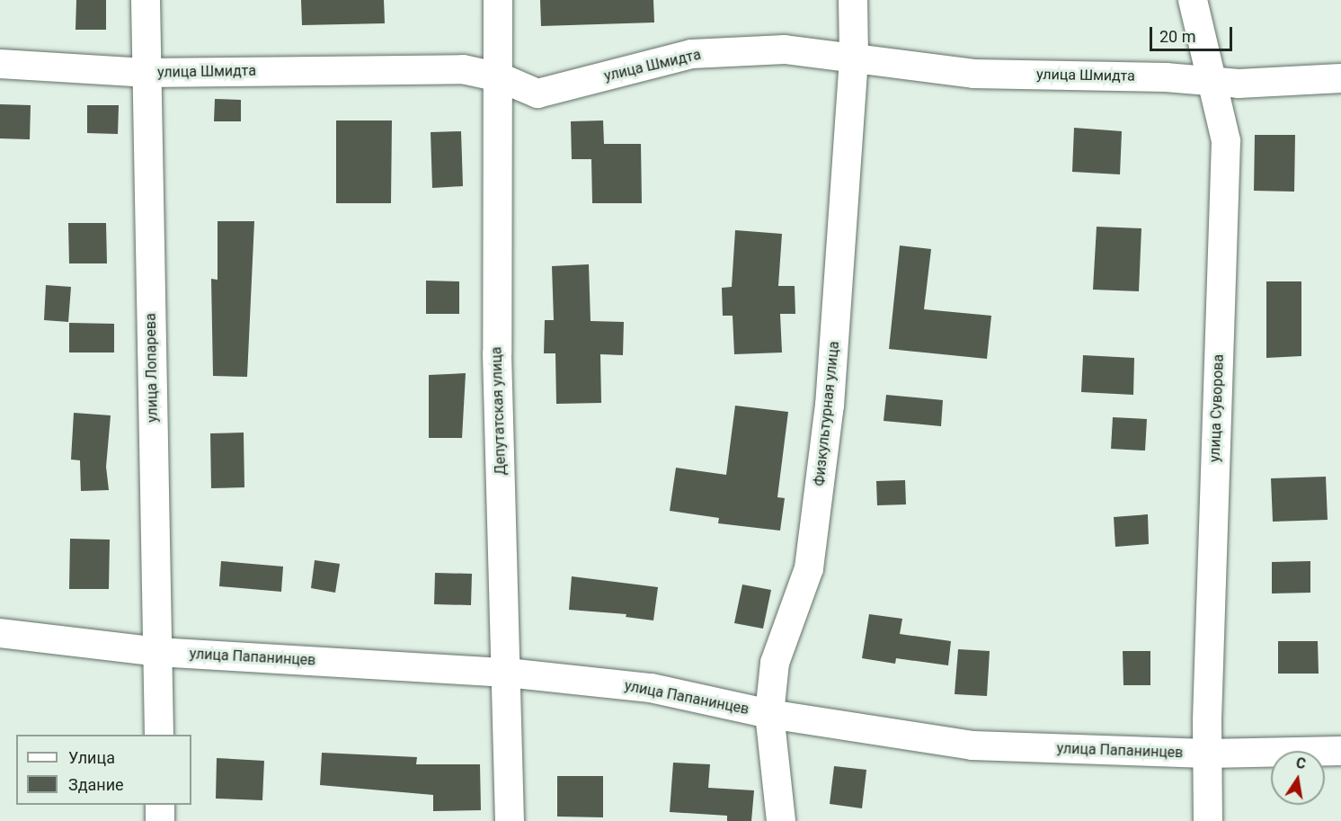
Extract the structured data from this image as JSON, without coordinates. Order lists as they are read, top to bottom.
{
  "streets": {
    "street": [
      "улица Шмидта",
      "улица Лопарева",
      "улица Суворова",
      "Депутатская улица",
      "Физкультурная улица",
      "улица Папанинцев"
    ]
  },
  "crossings": [
    ["улица Шмидта", "улица Лопарева"],
    ["улица Шмидта", "улица Суворова"],
    ["улица Шмидта", "Депутатская улица"],
    ["улица Шмидта", "Физкультурная улица"],
    ["улица Лопарева", "улица Папанинцев"],
    ["улица Суворова", "улица Папанинцев"],
    ["Депутатская улица", "улица Папанинцев"],
    ["Физкультурная улица", "улица Папанинцев"]
  ],
  "legend": ["Улица", "Здание"],
  "scale_bar": "20 m",
  "north": "top"
}
